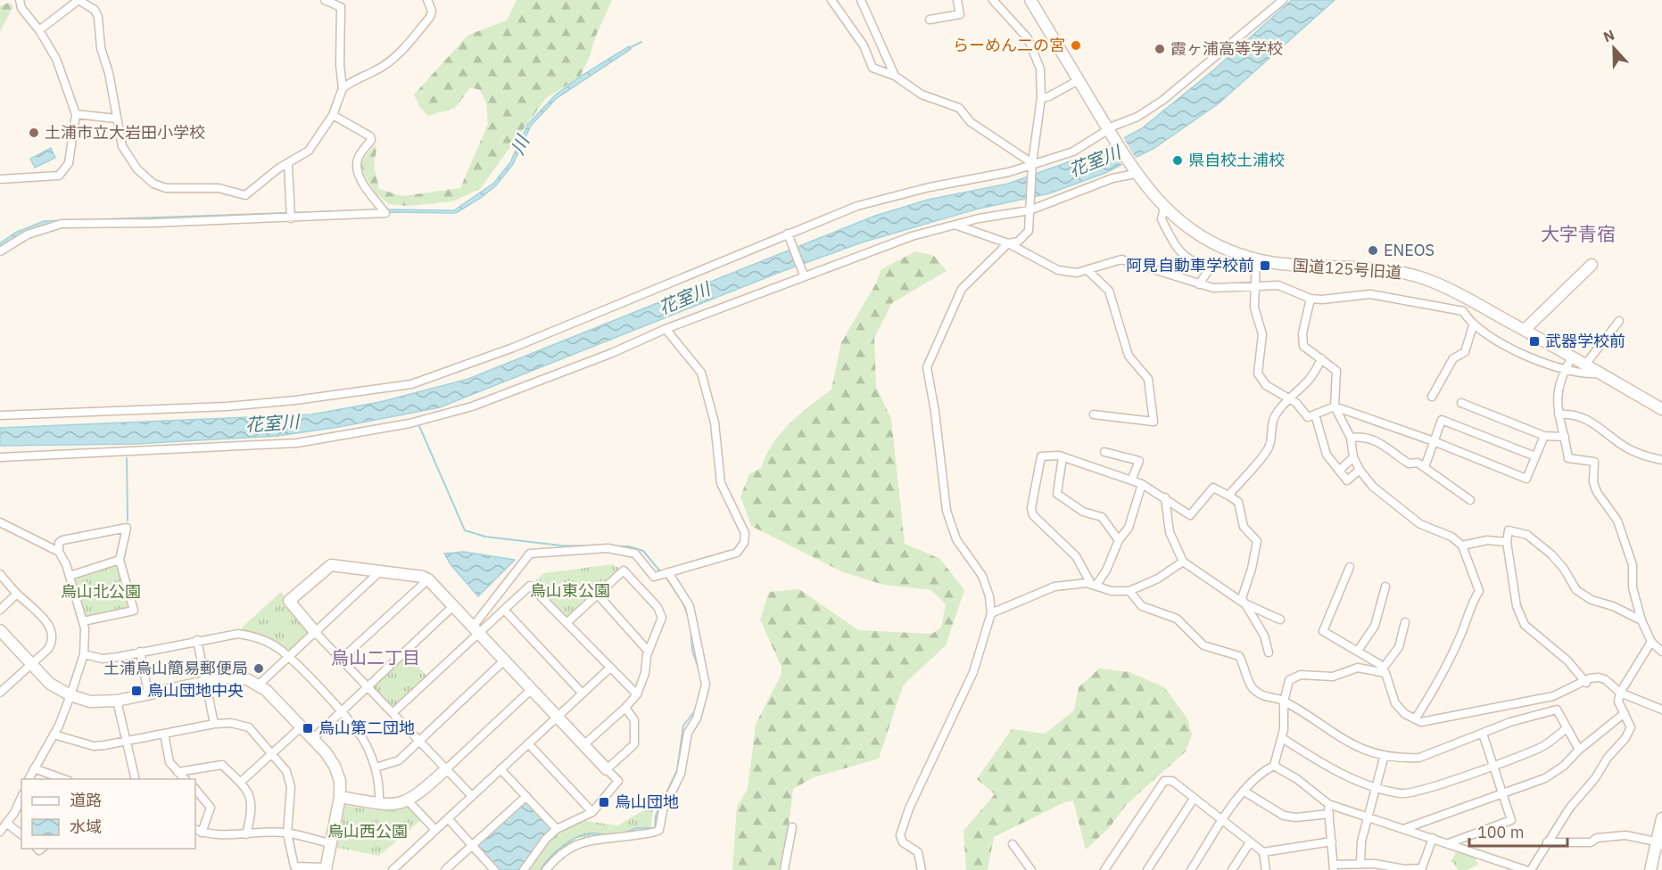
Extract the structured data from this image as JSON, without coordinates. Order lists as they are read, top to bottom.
{
  "streets": {
    "street": ["国道125号旧道"]
  },
  "districts": ["大字青宿", "烏山二丁目"],
  "water": ["川", "花室川"],
  "parks": ["烏山東公園", "烏山北公園", "烏山西公園"],
  "places": {
    "other": [
      "らーめん二の宮",
      "霞ヶ浦高等学校",
      "土浦市立大岩田小学校",
      "県自校土浦校",
      "ENEOS",
      "土浦烏山簡易郵便局"
    ],
    "transit": [
      "阿見自動車学校前",
      "武器学校前",
      "烏山団地中央",
      "烏山第二団地",
      "烏山団地"
    ]
  },
  "legend": ["道路", "水域"],
  "scale_bar": "100 m",
  "north": "top"
}
